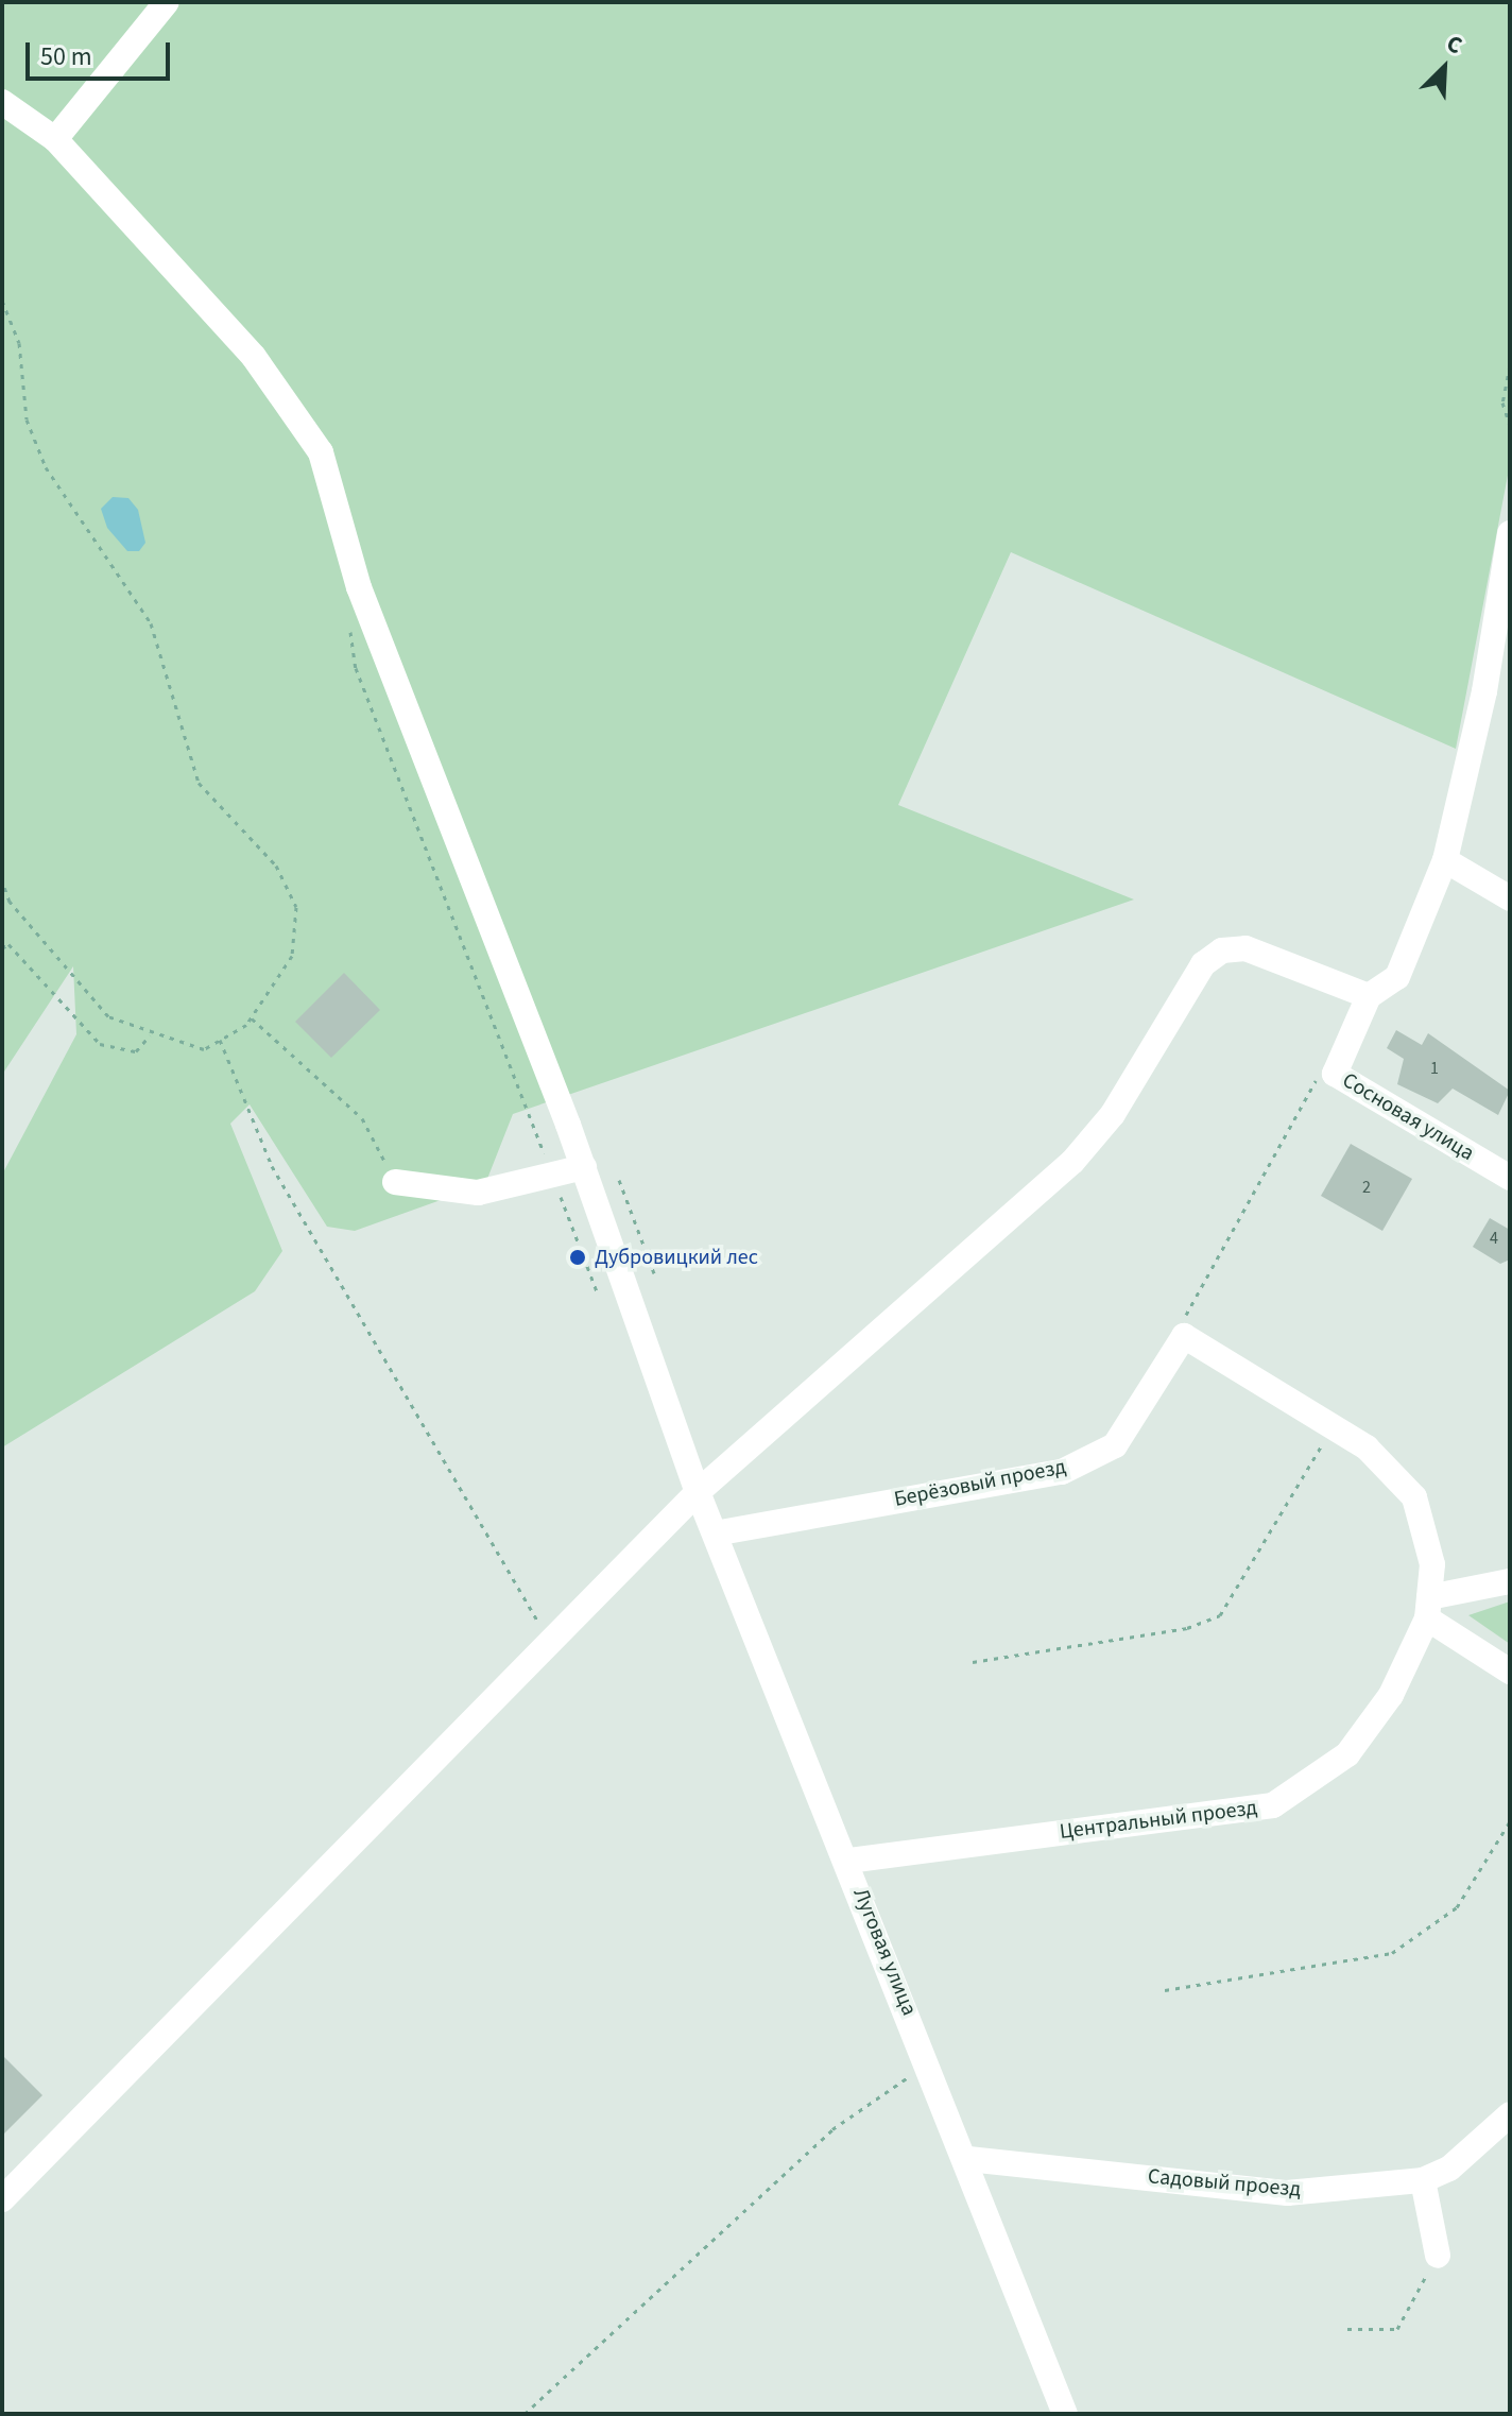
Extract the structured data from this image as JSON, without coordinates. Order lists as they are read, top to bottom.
{
  "streets": {
    "street": [
      "Сосновая улица",
      "Берёзовый проезд",
      "Центральный проезд",
      "Луговая улица",
      "Садовый проезд"
    ]
  },
  "crossings": [
    ["Берёзовый проезд", "Центральный проезд"],
    ["Берёзовый проезд", "Луговая улица"],
    ["Центральный проезд", "Луговая улица"],
    ["Луговая улица", "Садовый проезд"]
  ],
  "places": ["Дубровицкий лес"],
  "house_numbers": ["1", "2", "4"],
  "scale_bar": "50 m",
  "north": "top right"
}
